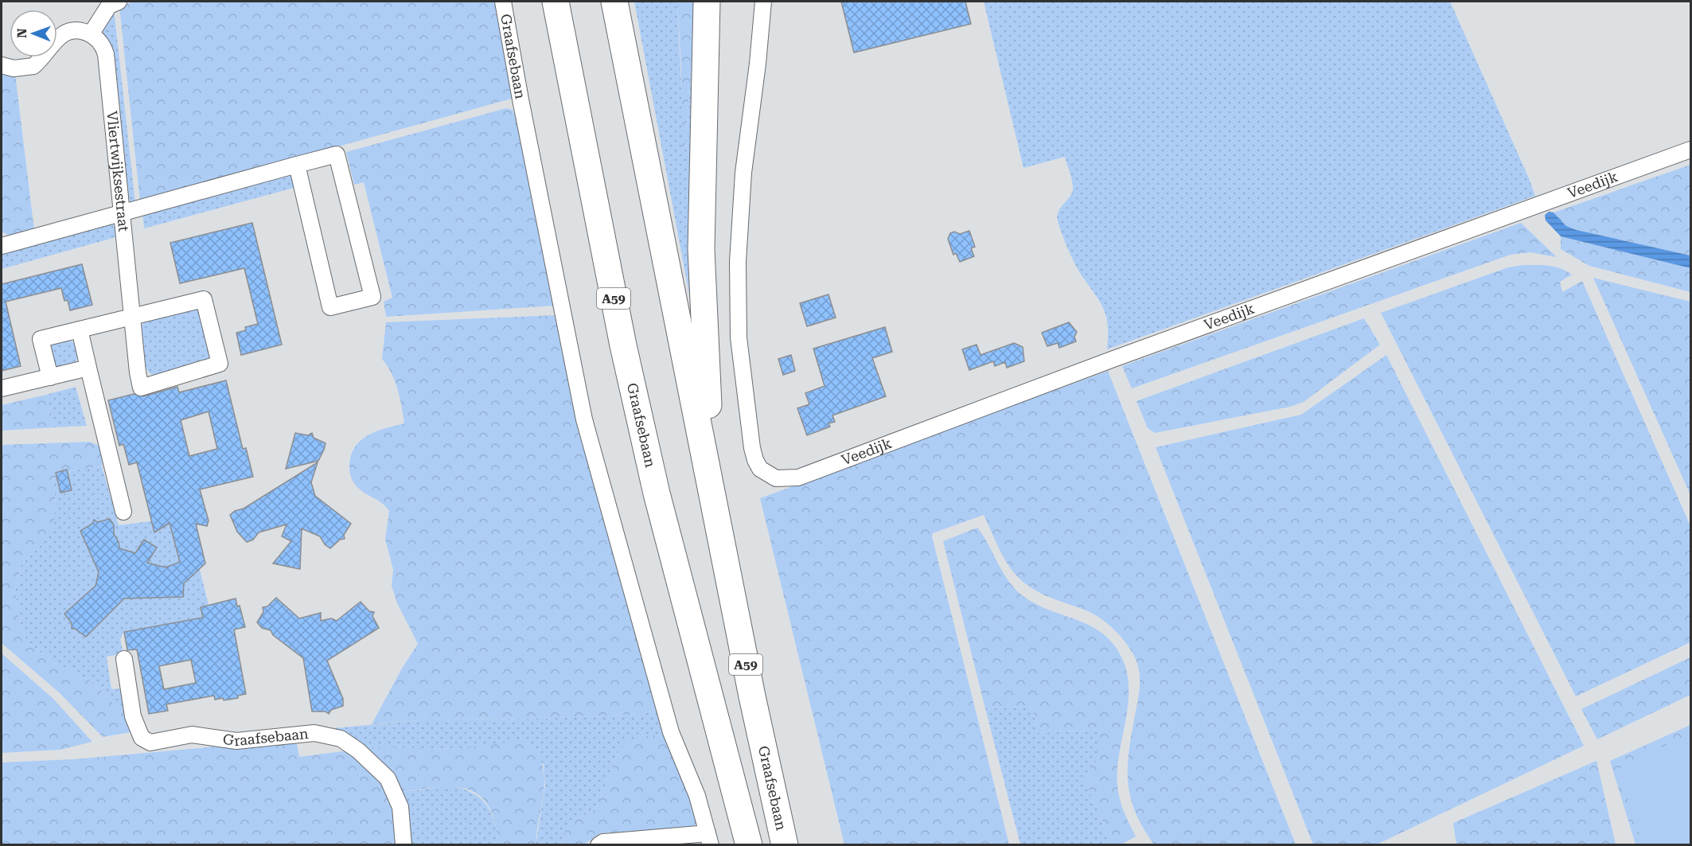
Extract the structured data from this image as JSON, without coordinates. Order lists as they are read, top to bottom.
{
  "streets": {
    "highway": ["Graafsebaan", "A59"],
    "street": ["Vliertwijksestraat", "Veedijk"]
  },
  "crossings": [
    ["Graafsebaan", "A59"]
  ],
  "north": "left"
}
